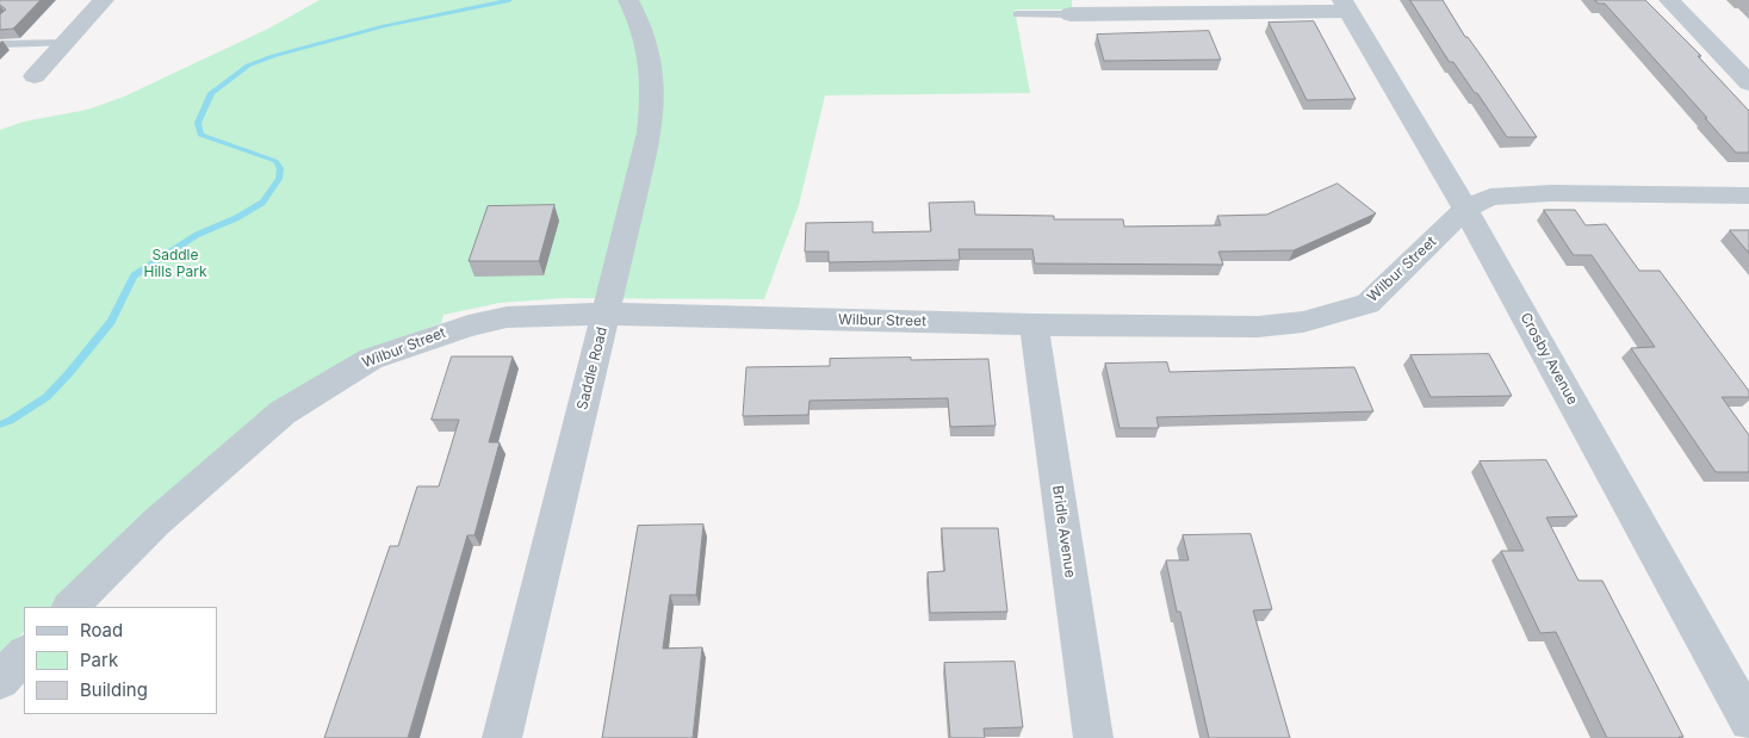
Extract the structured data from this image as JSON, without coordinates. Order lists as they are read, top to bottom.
{
  "streets": {
    "street": [
      "Wilbur Street",
      "Crosby Avenue",
      "Saddle Road",
      "Bridle Avenue"
    ]
  },
  "crossings": [
    ["Wilbur Street", "Crosby Avenue"],
    ["Wilbur Street", "Saddle Road"],
    ["Wilbur Street", "Bridle Avenue"]
  ],
  "parks": ["Saddle Hills Park"],
  "legend": ["Road", "Park", "Building"]
}
